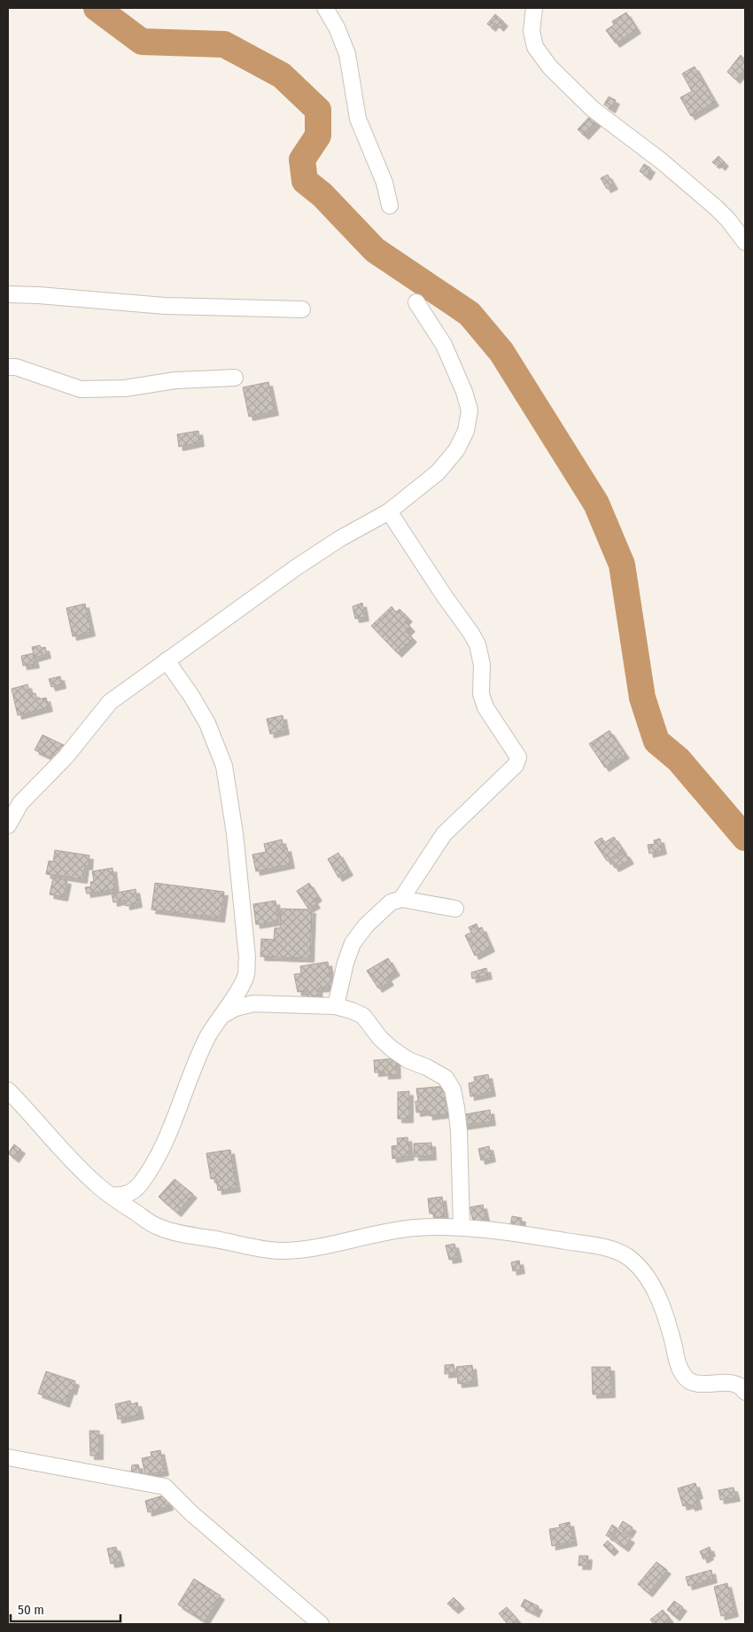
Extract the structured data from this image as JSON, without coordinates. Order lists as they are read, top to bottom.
{
  "scale_bar": "50 m"
}
